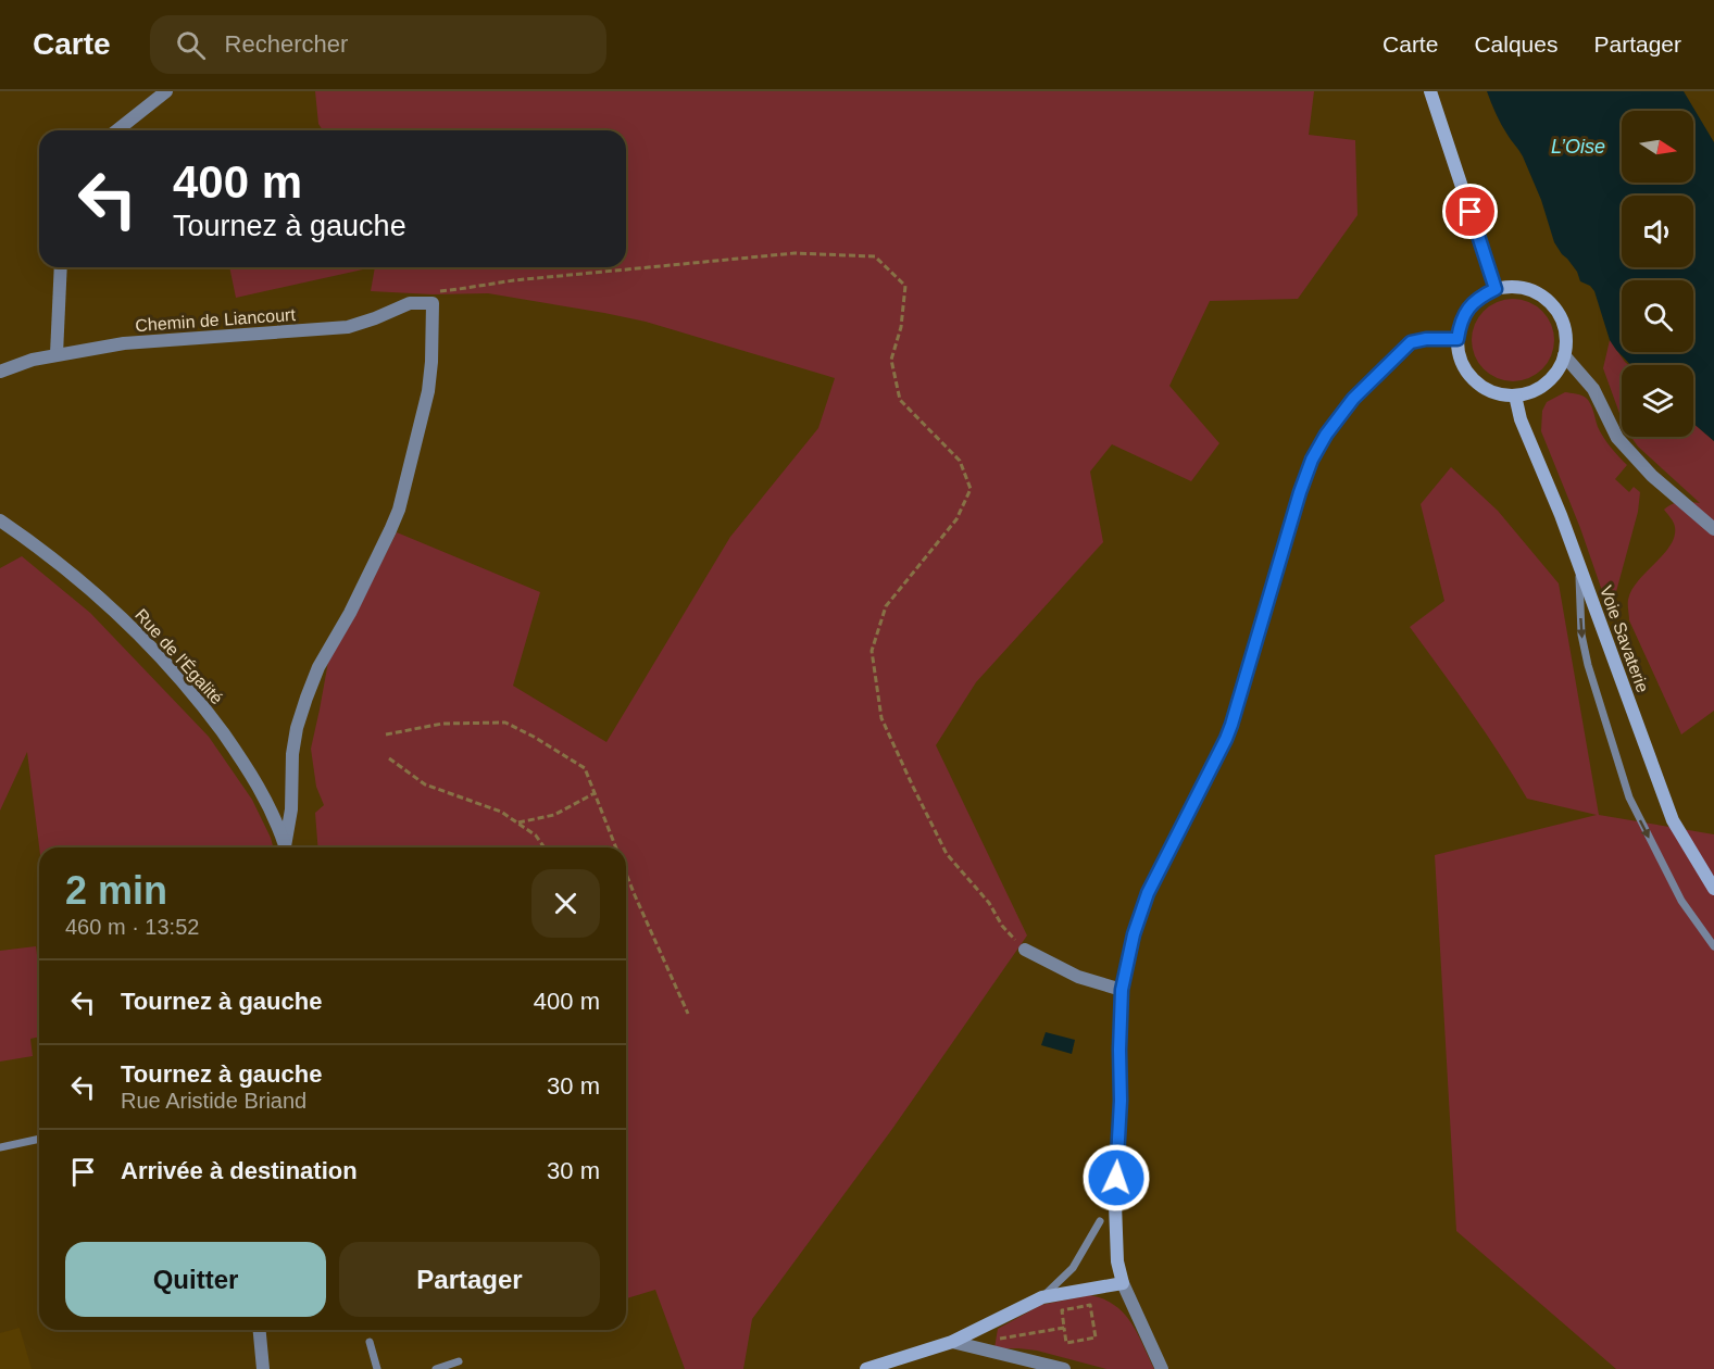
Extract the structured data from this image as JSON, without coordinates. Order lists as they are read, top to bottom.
{
  "streets": {
    "street": ["Chemin de Liancourt", "Voie Savaterie", "Rue de l'Égalité"]
  },
  "water": ["L’Oise"],
  "north": "right",
  "page": {
    "header": "Carte",
    "search": "Rechercher",
    "nav": ["Carte", "Calques", "Partager"],
    "turn": ["400 m", "Tournez à gauche"],
    "heading": ["2 min", "460 m · 13:52"],
    "list": [
      {
        "name": "Tournez à gauche",
        "value": "400 m"
      },
      {
        "name": "Tournez à gauche",
        "note": "Rue Aristide Briand",
        "value": "30 m"
      },
      {
        "name": "Arrivée à destination",
        "value": "30 m"
      }
    ],
    "buttons": ["Quitter", "Partager"]
  }
}
